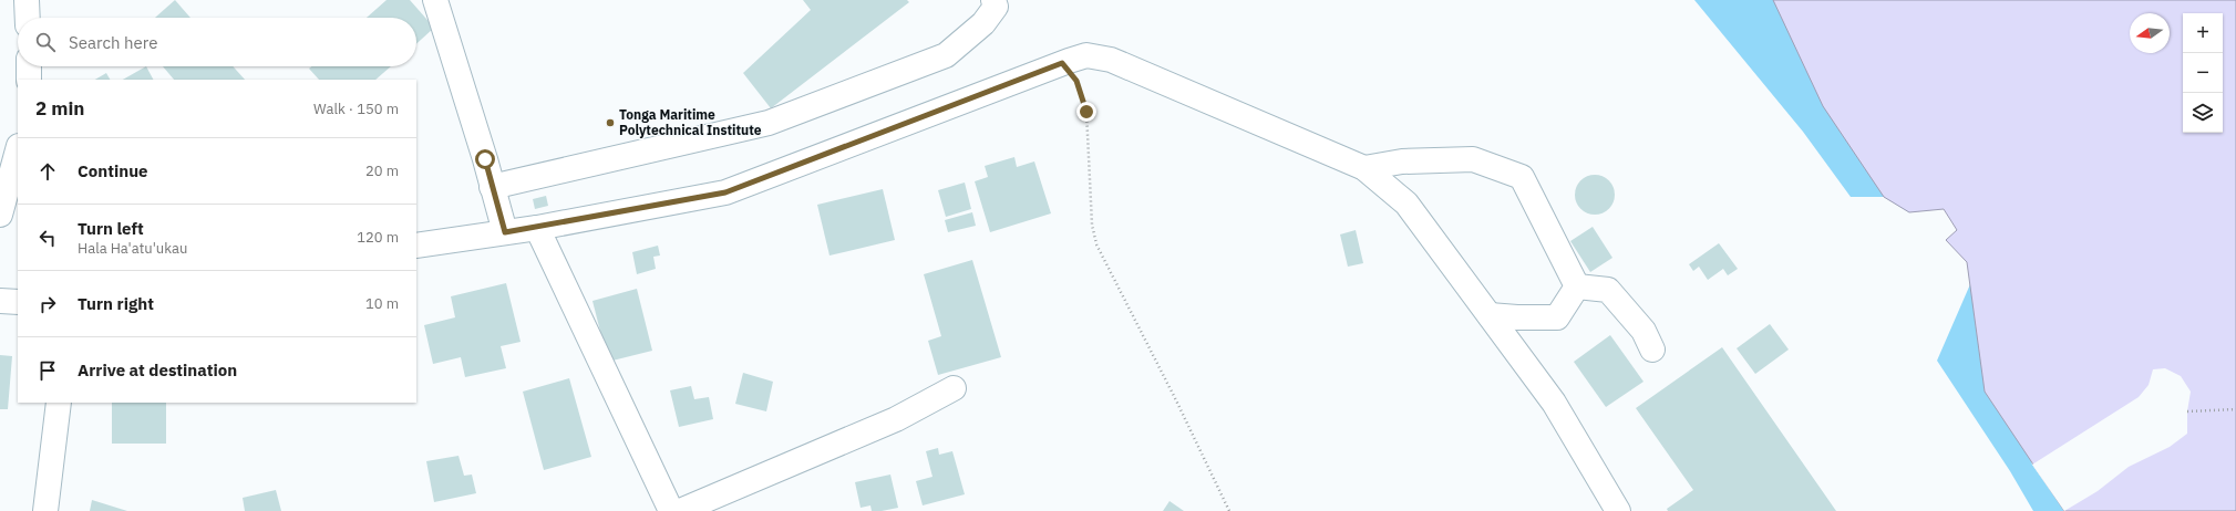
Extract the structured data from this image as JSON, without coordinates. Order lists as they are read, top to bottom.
{
  "places": ["Tonga Maritime Polytechnical Institute"],
  "north": "left",
  "page": {
    "map_buttons": ["+", "−"],
    "search": "Search here",
    "heading": ["2 min", "Walk · 150 m"],
    "list": [
      ["Continue", "20 m"],
      ["Turn left", "Hala Ha'atu'ukau", "120 m"],
      ["Turn right", "10 m"],
      "Arrive at destination"
    ]
  }
}
